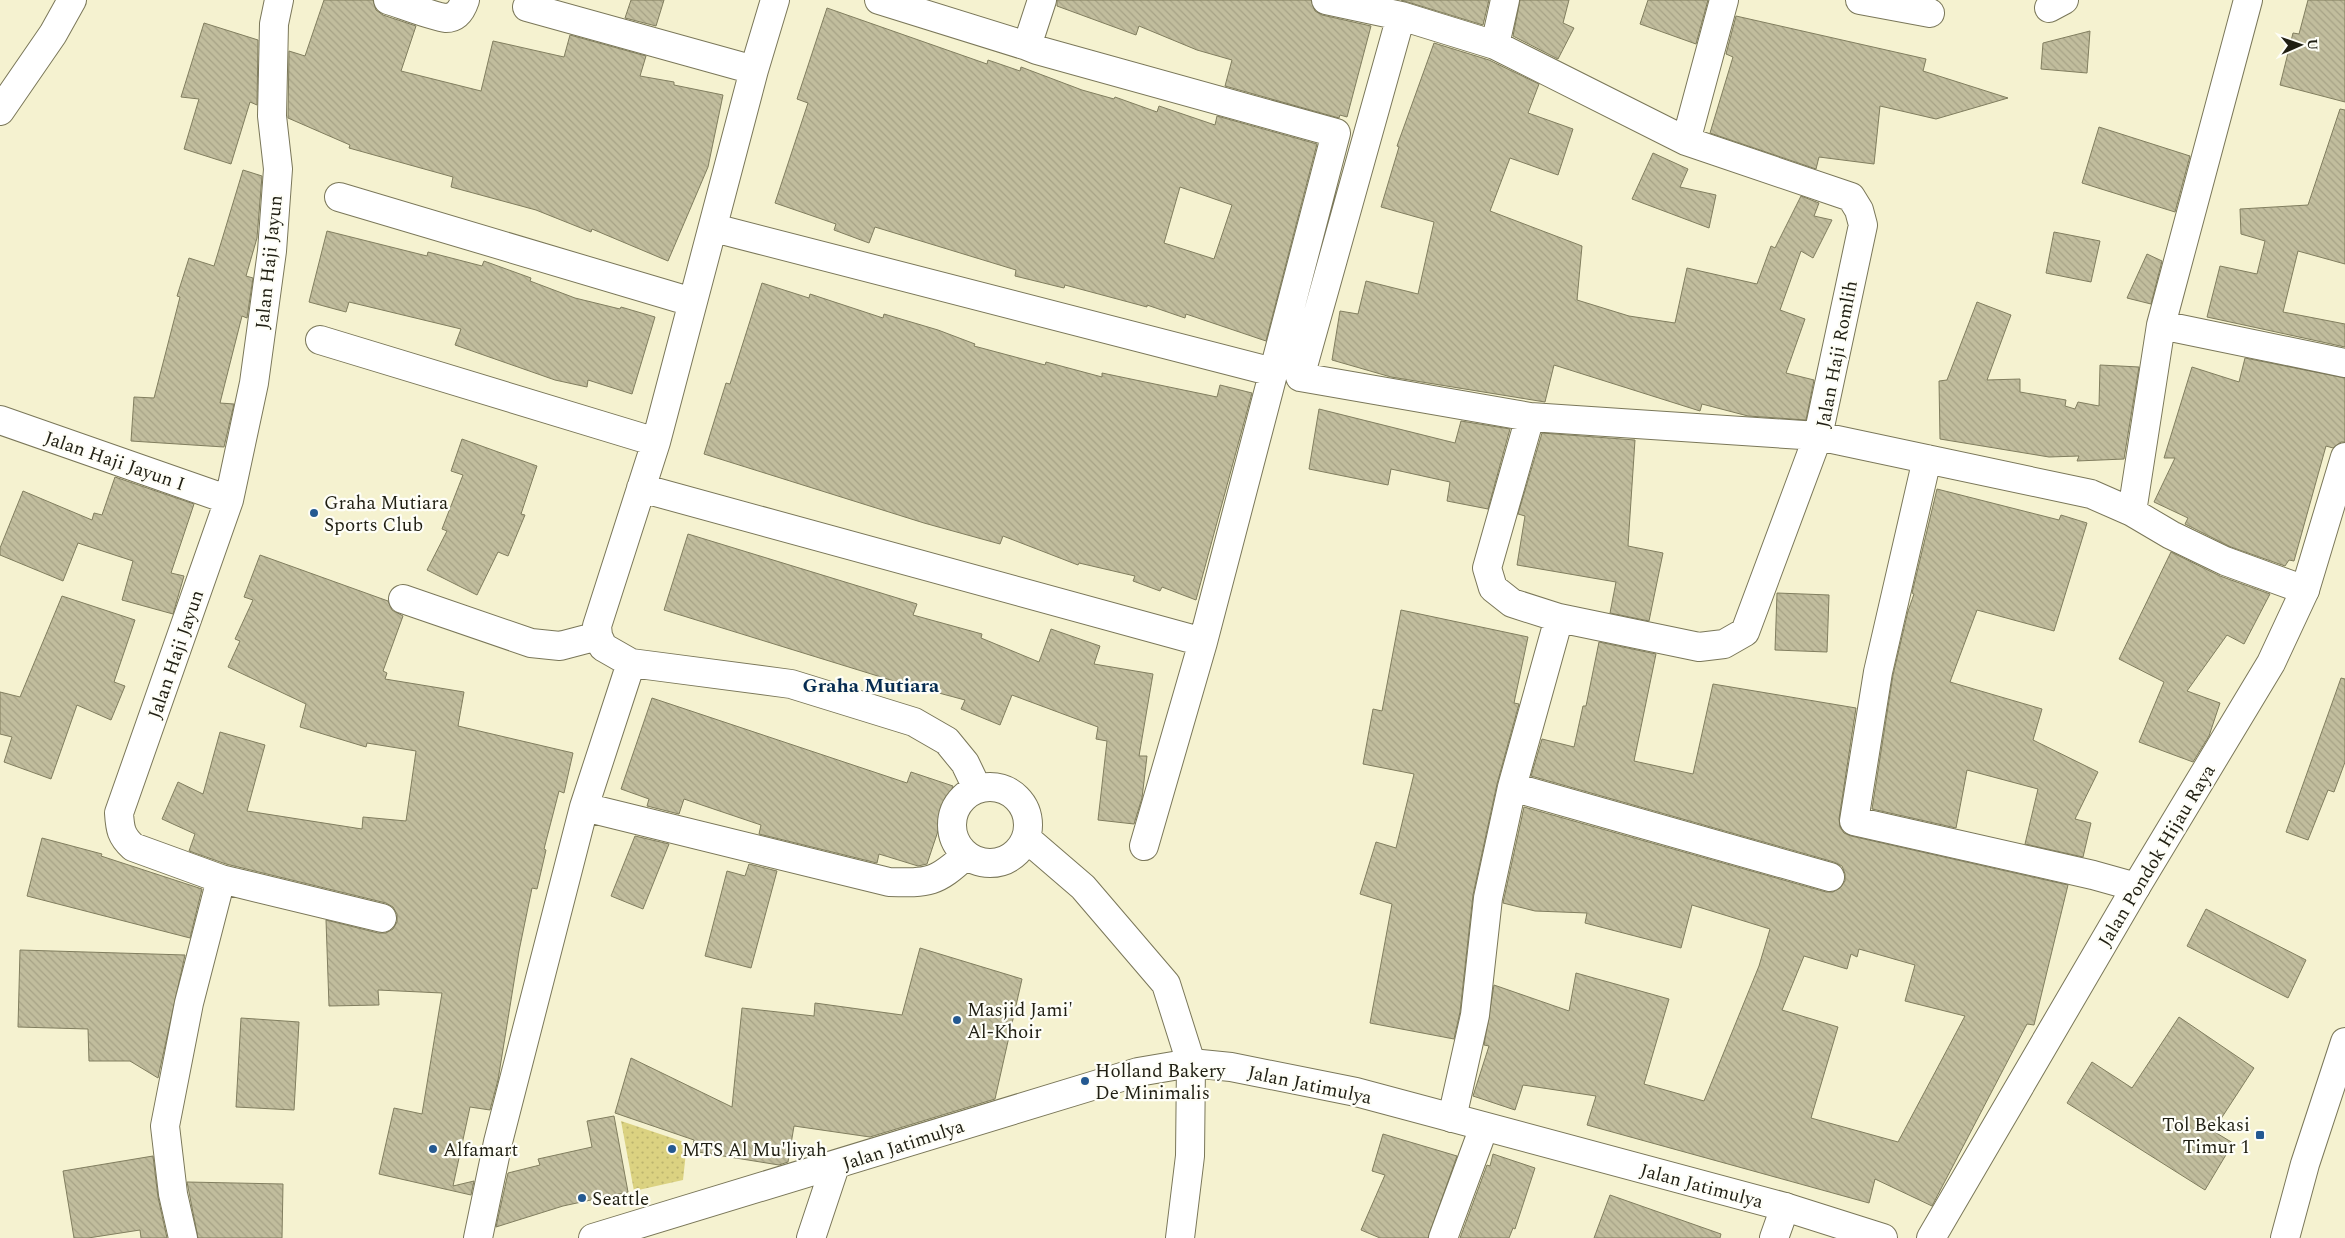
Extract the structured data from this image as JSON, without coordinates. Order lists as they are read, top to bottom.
{
  "streets": {
    "main road": [
      "Jalan Haji Jayun",
      "Jalan Haji Romlih",
      "Jalan Haji Jayun I",
      "Jalan Pondok Hijau Raya",
      "Jalan Jatimulya"
    ]
  },
  "crossings": [
    ["Jalan Haji Jayun", "Jalan Haji Jayun I"],
    ["Jalan Haji Romlih", "Jalan Pondok Hijau Raya"]
  ],
  "districts": ["Graha Mutiara"],
  "places": {
    "other": [
      "Graha Mutiara Sports Club",
      "Masjid Jami' Al-Khoir",
      "Holland Bakery De Minimalis",
      "Alfamart",
      "MTS Al Mu'liyah",
      "Seattle"
    ],
    "transit": ["Tol Bekasi Timur 1"]
  },
  "north": "right"
}
